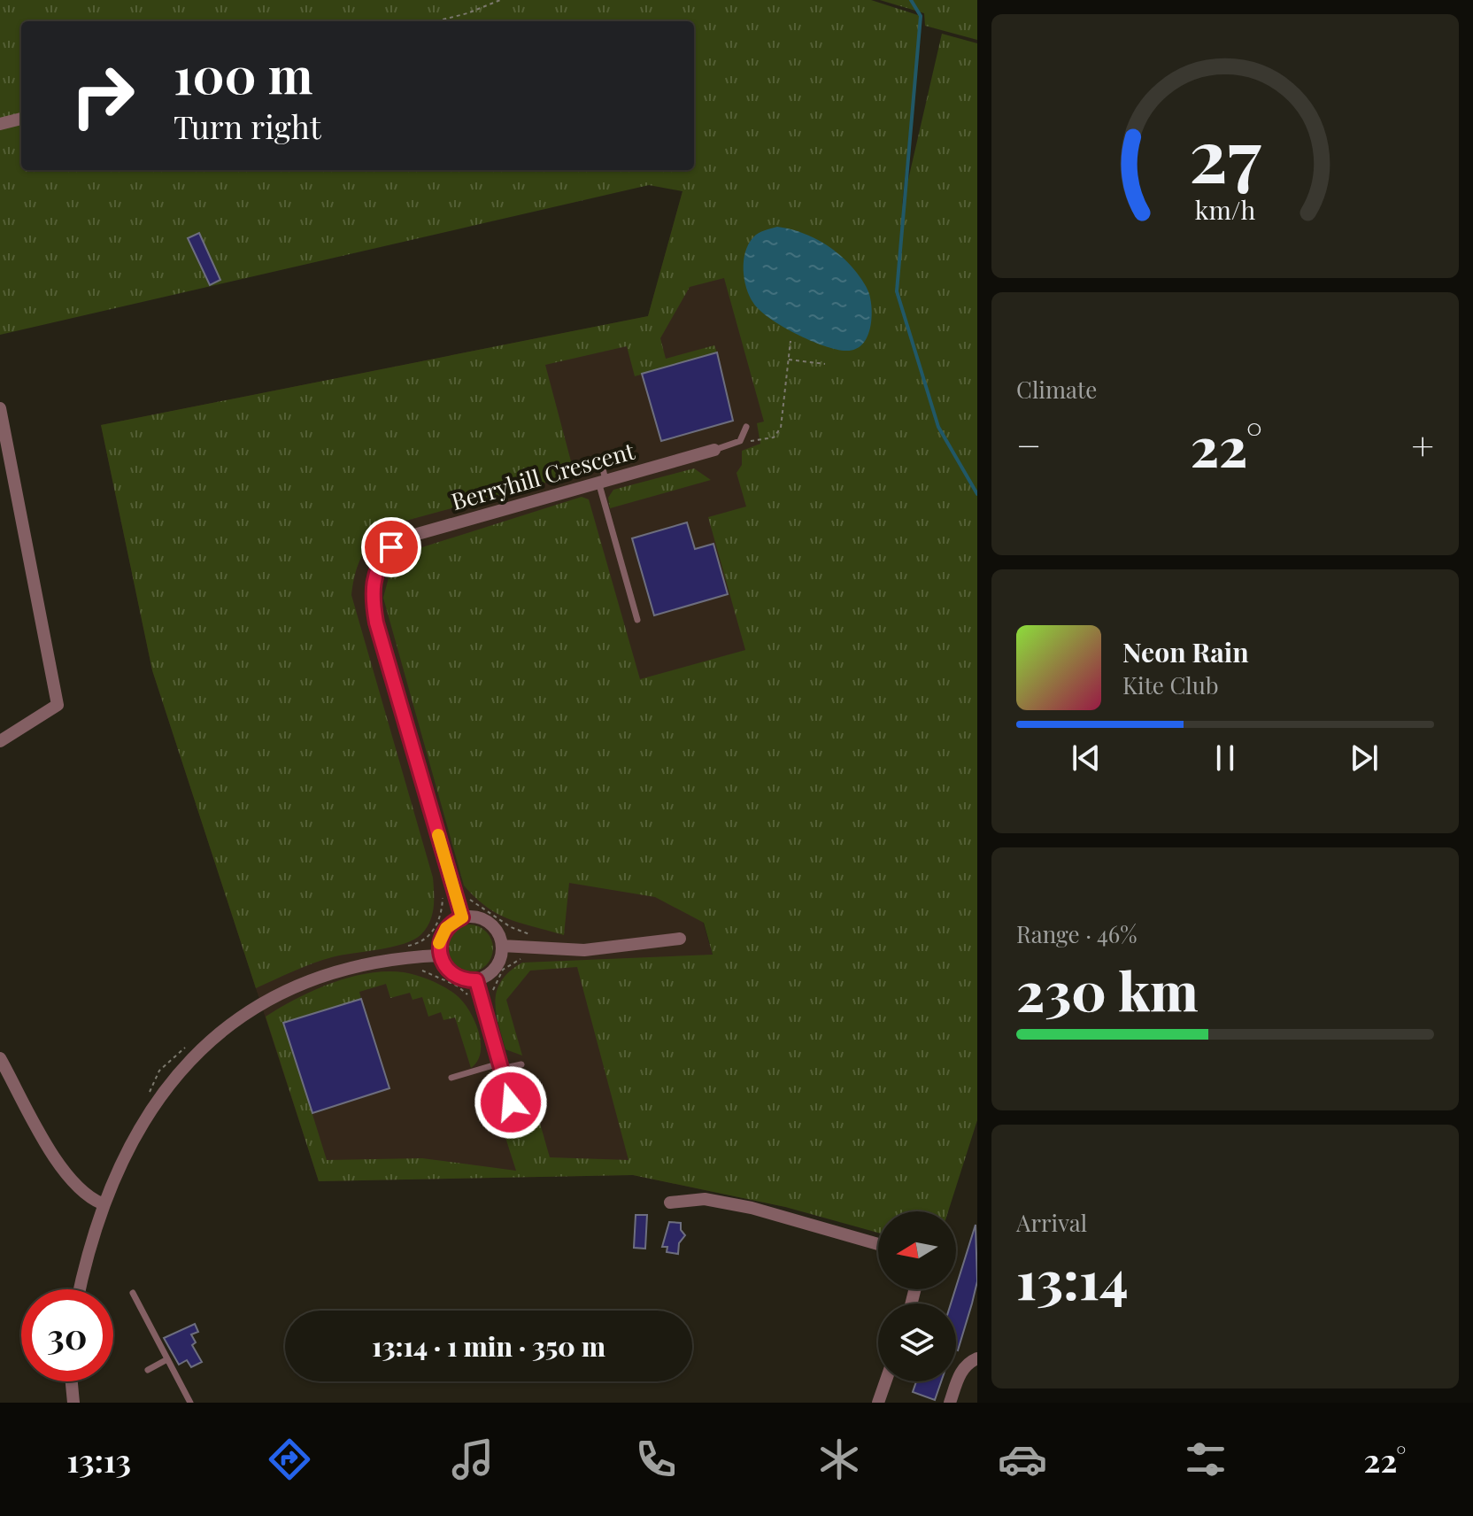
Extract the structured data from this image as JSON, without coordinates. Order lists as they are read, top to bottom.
{
  "streets": {
    "street": ["Berryhill Crescent"]
  },
  "north": "left",
  "page": {
    "turn": ["100 m", "Turn right"],
    "tile": [
      "Climate",
      ["Range · 46%", "230 km"],
      ["Arrival", "13:14"]
    ],
    "heat": ["−", "22°", "+"],
    "song": ["Neon Rain", "Kite Club"],
    "limit": "30",
    "trip": "13:14 · 1 min · 350 m",
    "tabs": ["13:13", "22°"],
    "gauge": ["27", "km/h"]
  }
}
